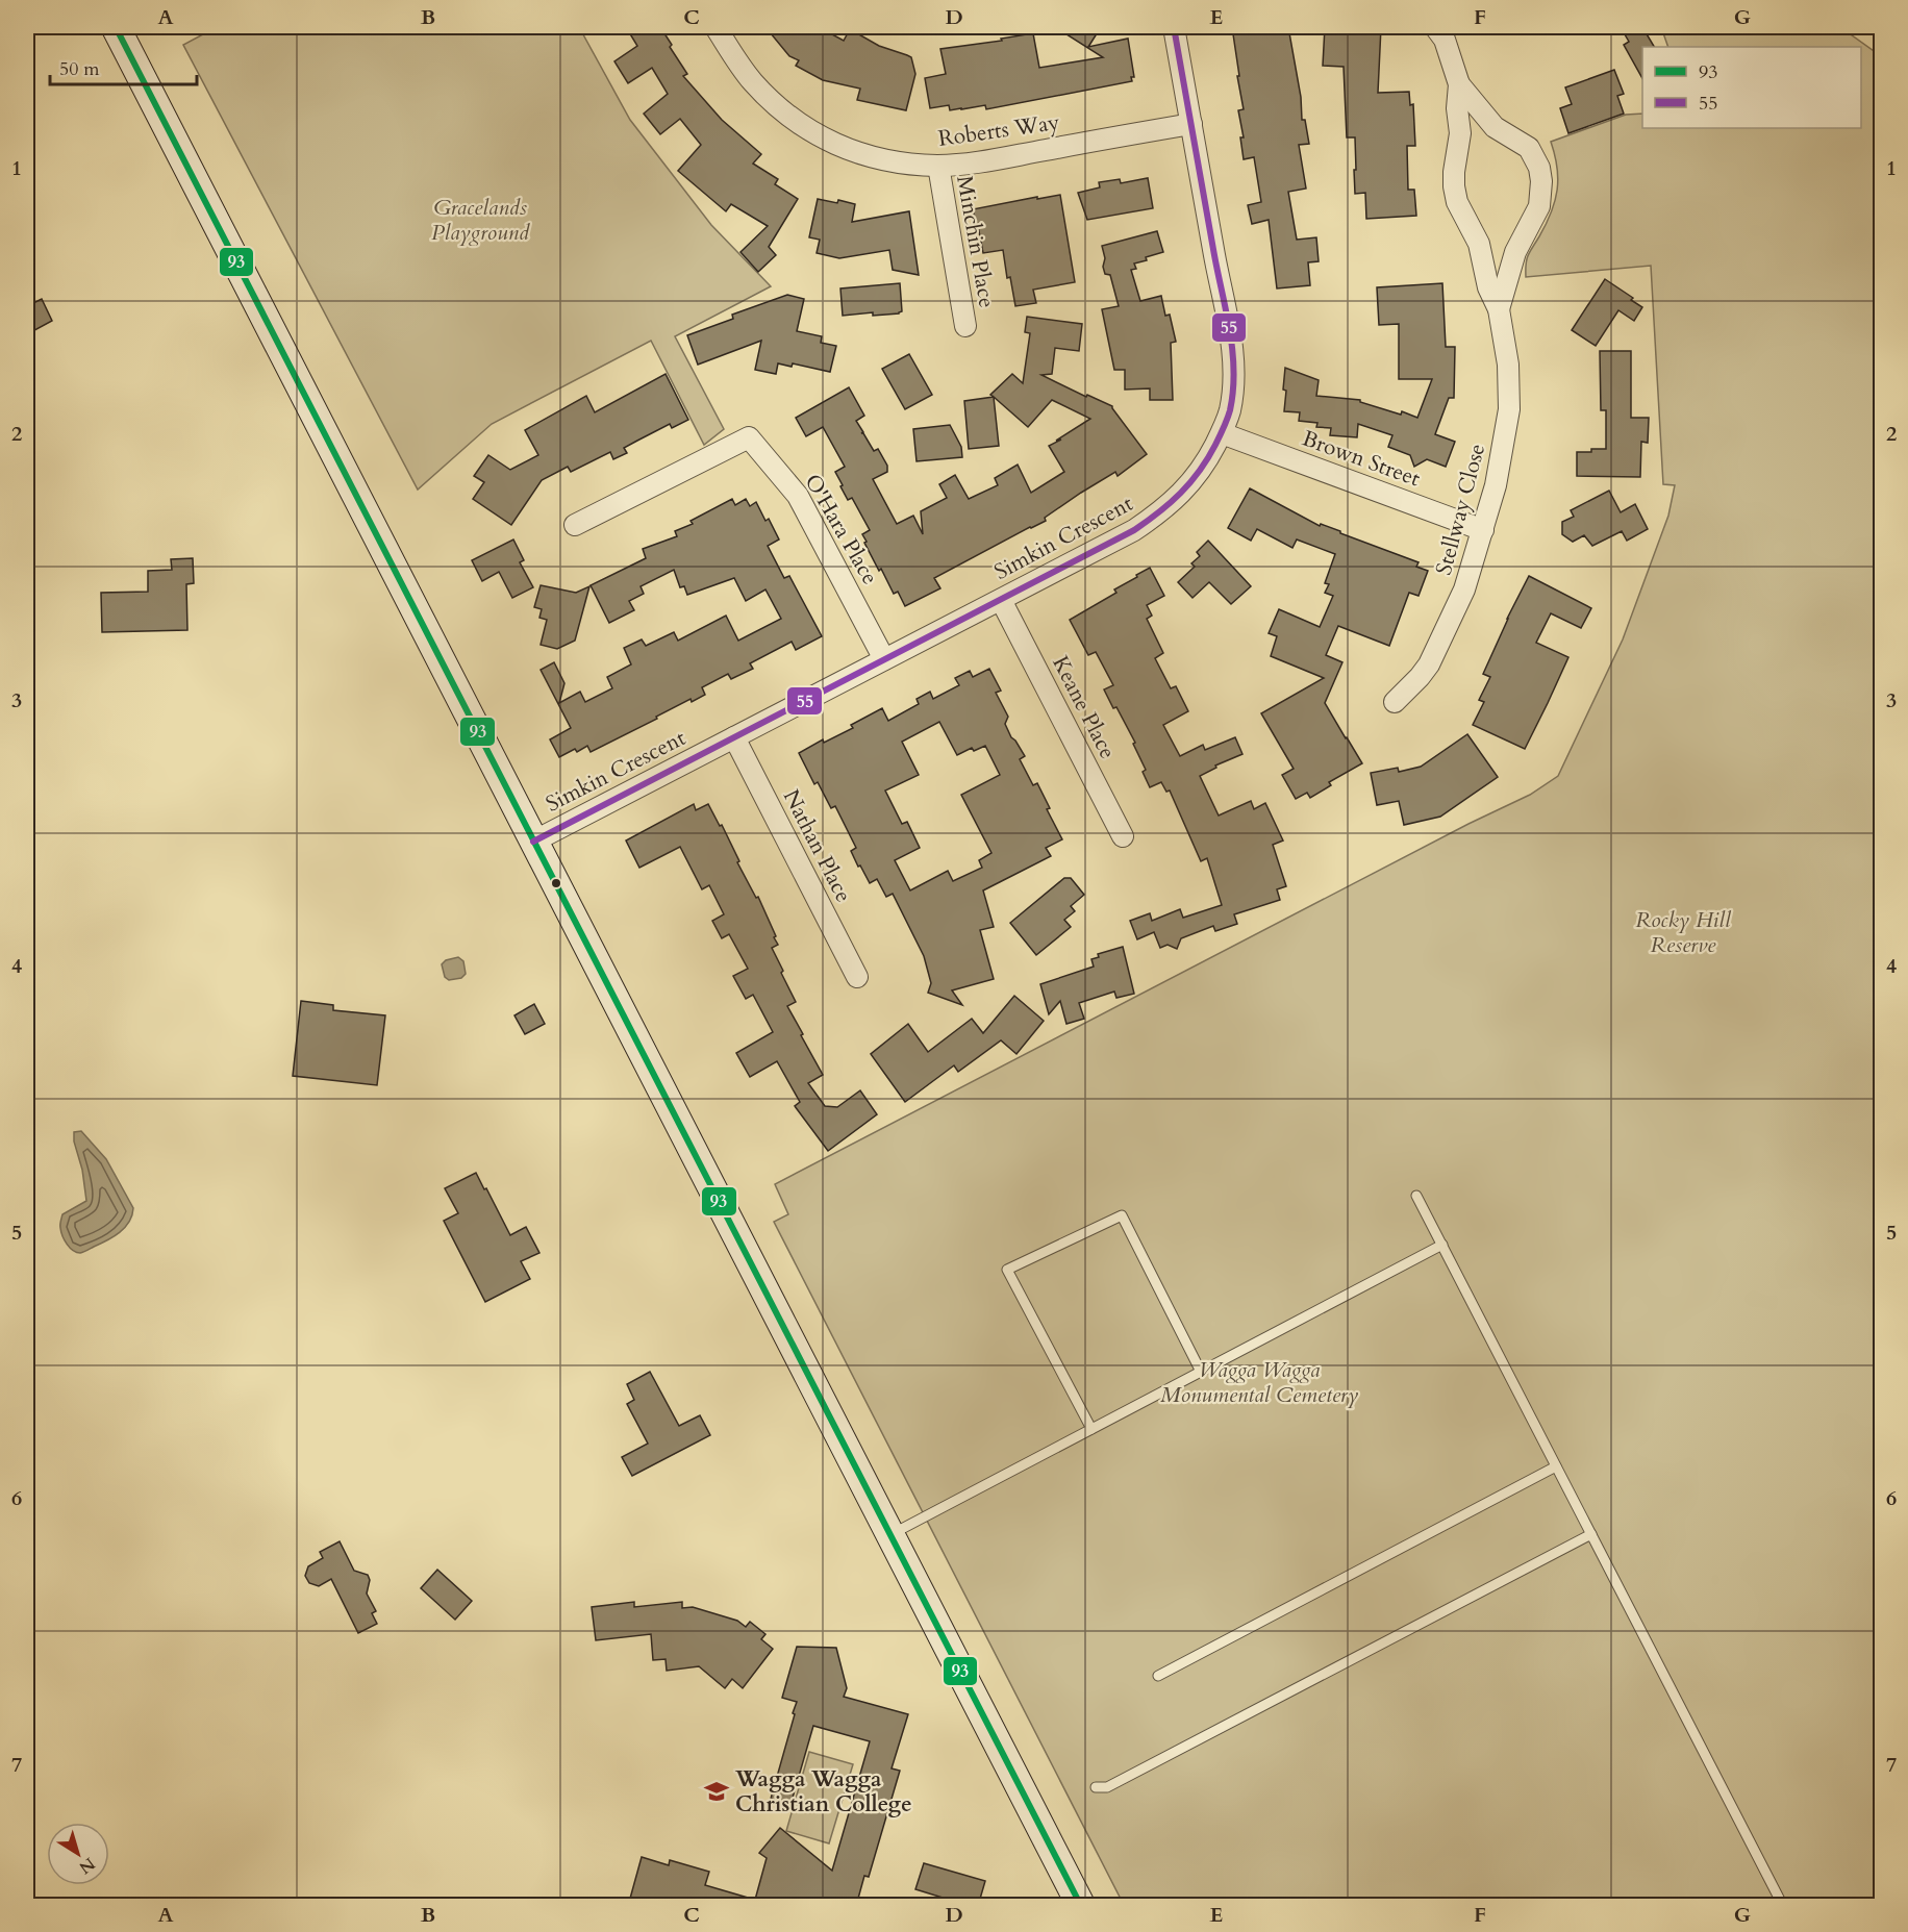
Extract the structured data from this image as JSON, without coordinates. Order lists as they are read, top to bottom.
{
  "streets": {
    "street": [
      "Roberts Way",
      "Minchin Place",
      "Brown Street",
      "Stellway Close",
      "O'Hara Place",
      "Simkin Crescent",
      "Keane Place",
      "Nathan Place"
    ]
  },
  "crossings": [
    ["Roberts Way", "Minchin Place"],
    ["Roberts Way", "Simkin Crescent"],
    ["Brown Street", "Stellway Close"],
    ["Brown Street", "Simkin Crescent"],
    ["O'Hara Place", "Simkin Crescent"],
    ["Simkin Crescent", "Keane Place"],
    ["Simkin Crescent", "Nathan Place"]
  ],
  "parks": ["Gracelands Playground", "Rocky Hill Reserve", "Wagga Wagga Monumental Cemetery"],
  "places": {
    "school or university": ["Wagga Wagga Christian College"]
  },
  "lines": ["transit line 93", "transit line 55"],
  "legend": ["93", "55"],
  "scale_bar": "50 m",
  "north": "bottom right",
  "grid": {
    "columns": [
      "A",
      "B",
      "C",
      "D",
      "E",
      "F",
      "G"
    ],
    "rows": [
      "1",
      "2",
      "3",
      "4",
      "5",
      "6",
      "7"
    ]
  }
}
